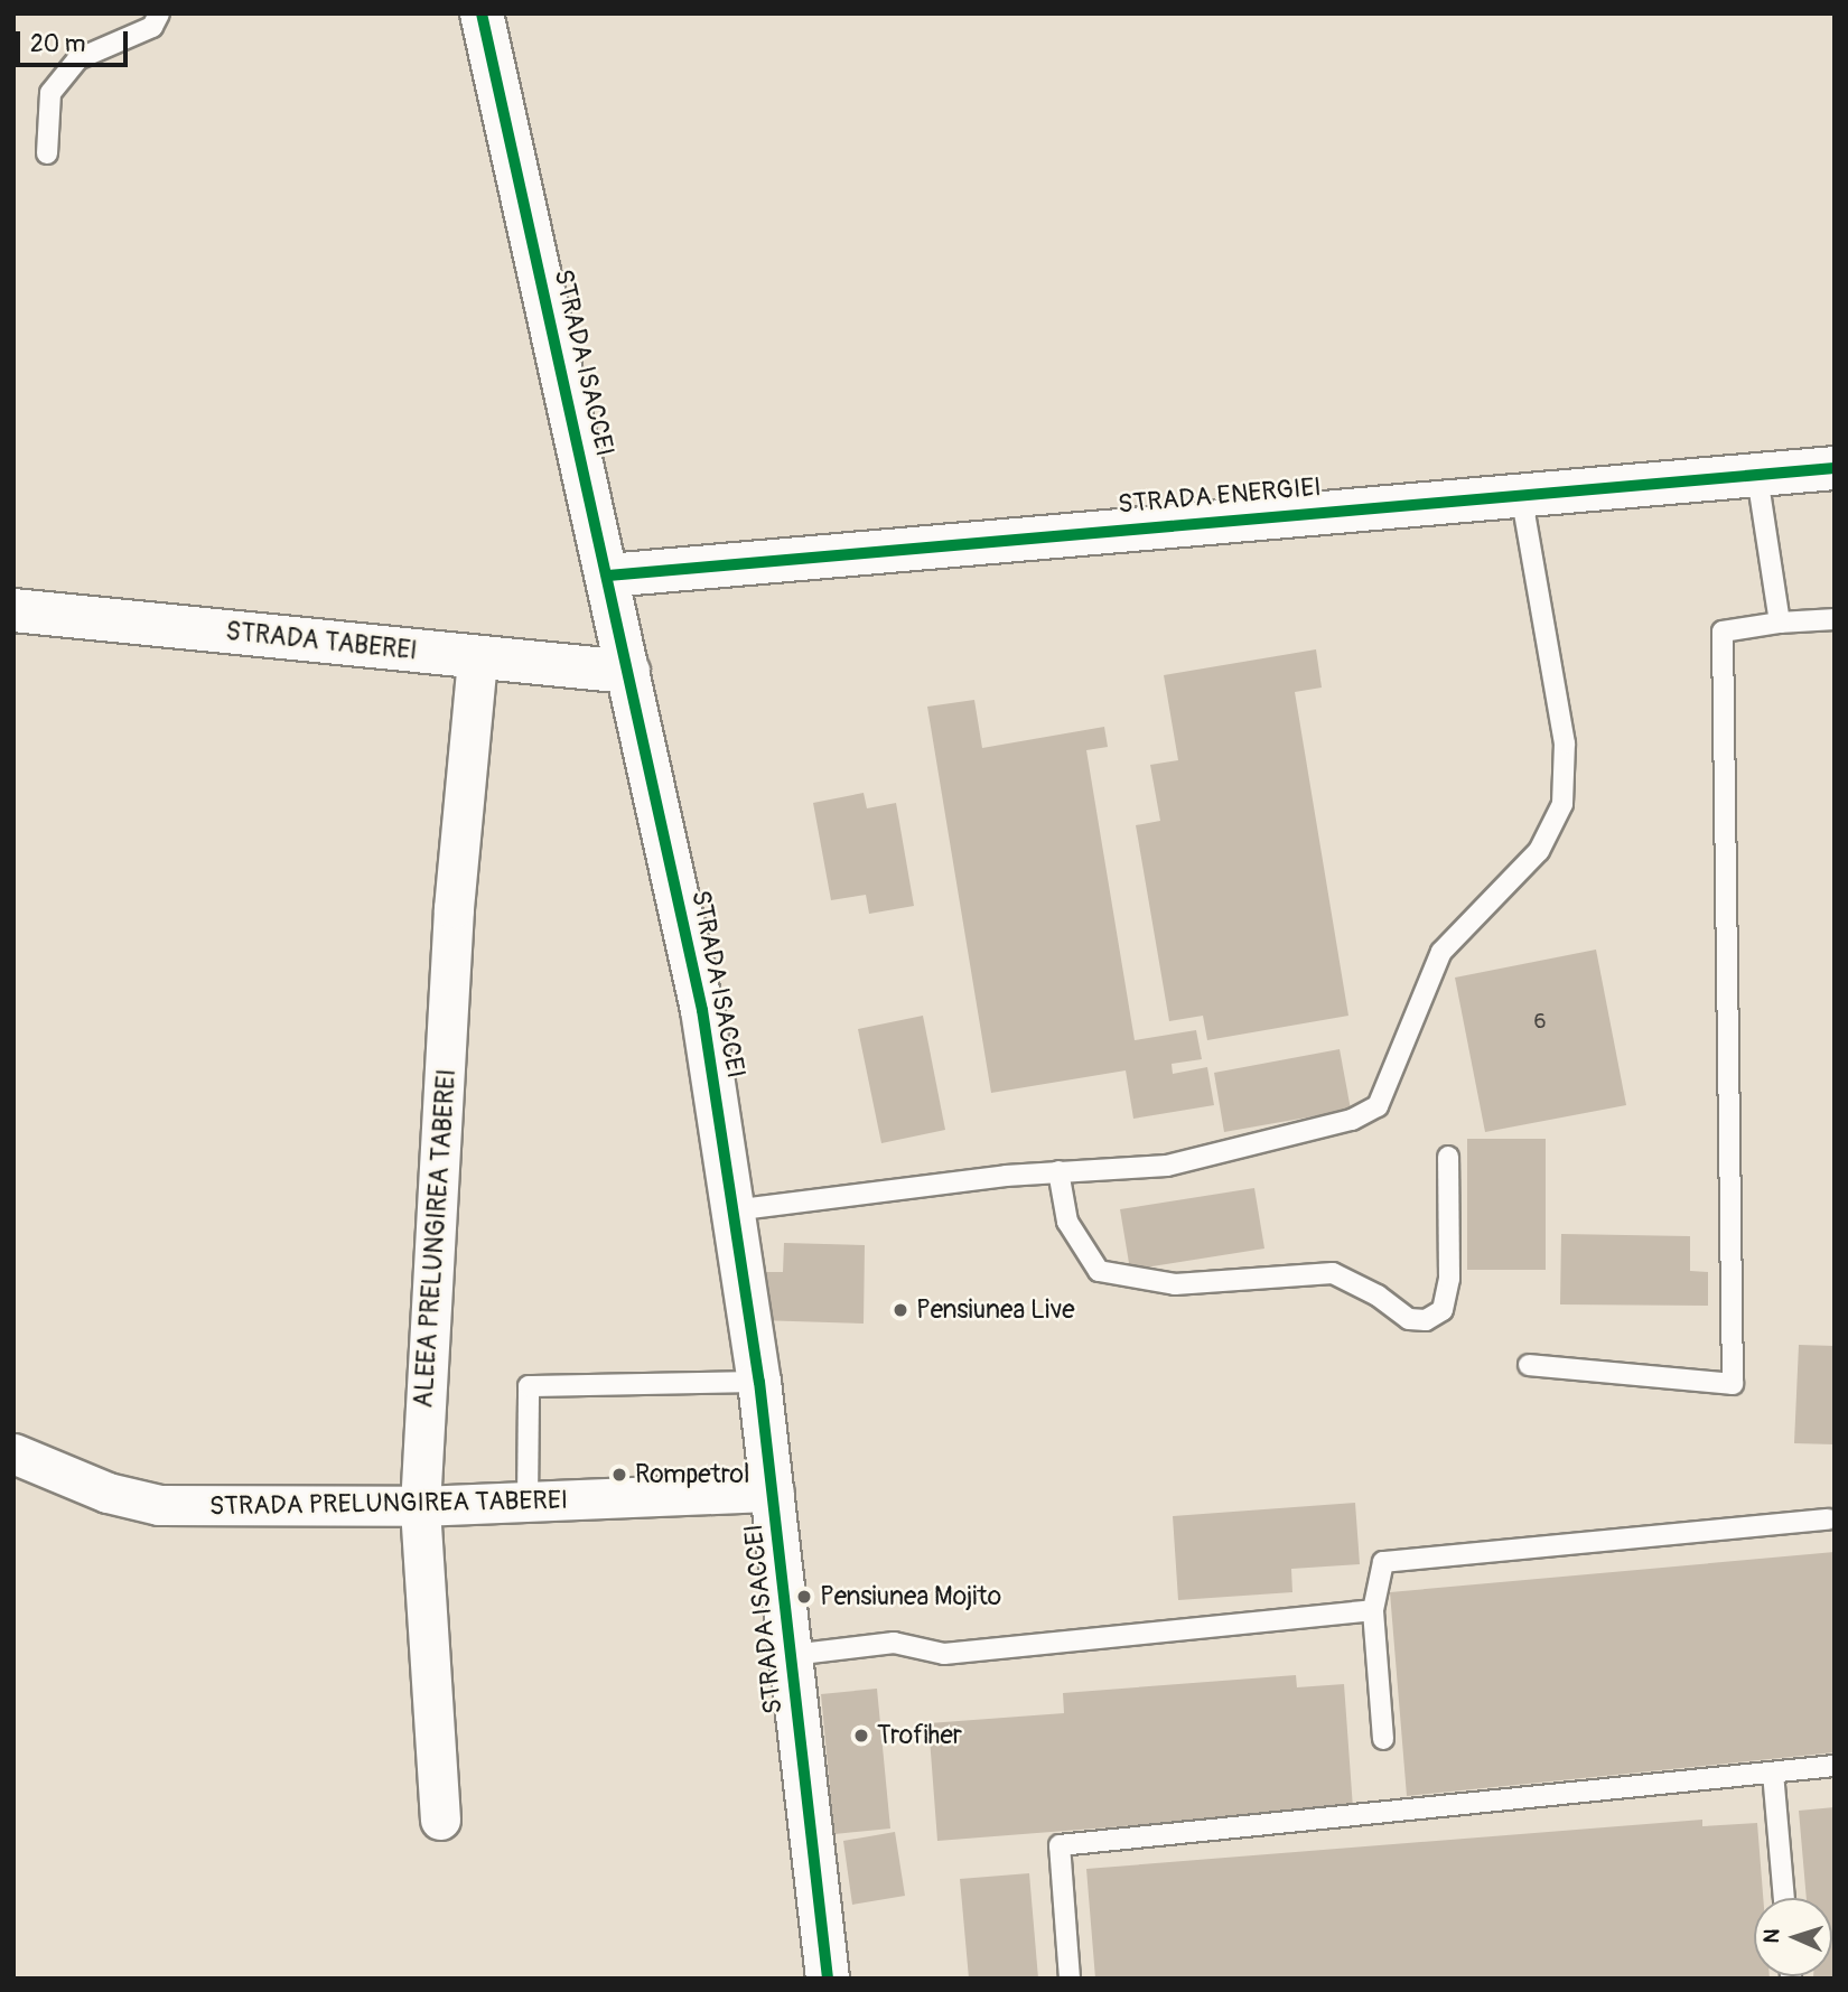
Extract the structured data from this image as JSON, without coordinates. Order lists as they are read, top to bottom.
{
  "streets": {
    "main road": ["STRADA ISACCEI", "STRADA ENERGIEI", "STRADA TABEREI"],
    "street": ["ALEEA PRELUNGIREA TABEREI", "STRADA PRELUNGIREA TABEREI"]
  },
  "crossings": [
    ["STRADA ISACCEI", "STRADA ENERGIEI"],
    ["STRADA ISACCEI", "STRADA TABEREI"],
    ["STRADA ISACCEI", "STRADA PRELUNGIREA TABEREI"],
    ["STRADA TABEREI", "ALEEA PRELUNGIREA TABEREI"],
    ["ALEEA PRELUNGIREA TABEREI", "STRADA PRELUNGIREA TABEREI"]
  ],
  "places": [
    "Pensiunea Live",
    "Rompetrol",
    "Pensiunea Mojito",
    "Trofiher"
  ],
  "house_numbers": ["6"],
  "scale_bar": "20 m",
  "north": "left"
}
